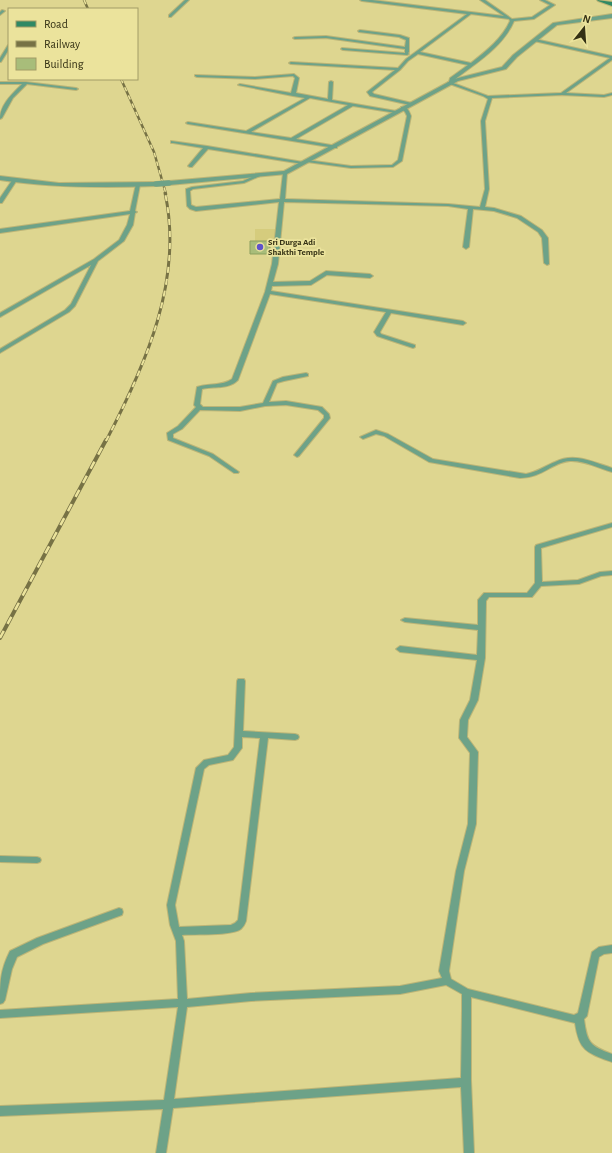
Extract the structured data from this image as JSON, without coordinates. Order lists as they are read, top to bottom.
{
  "places": ["Sri Durga Adi Shakthi Temple"],
  "legend": ["Road", "Railway", "Building"],
  "north": "top"
}
